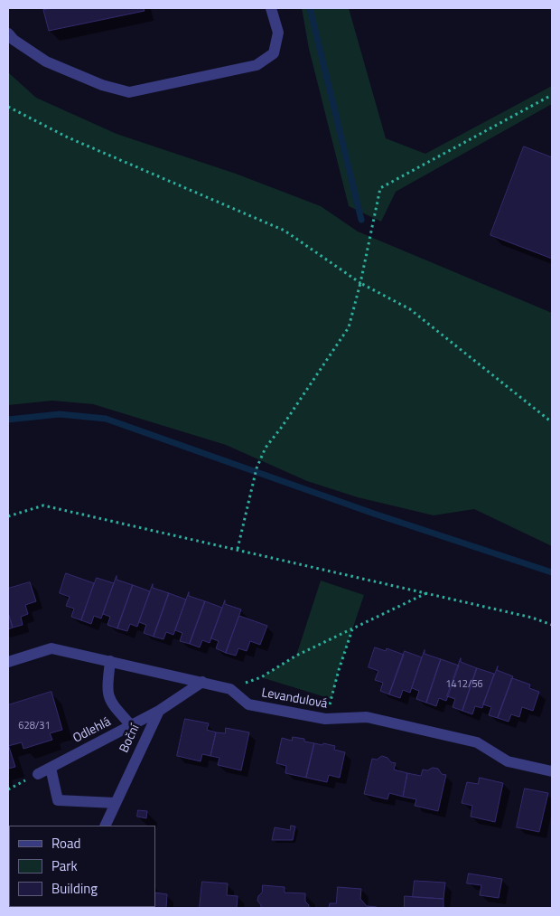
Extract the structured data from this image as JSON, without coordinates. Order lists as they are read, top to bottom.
{
  "streets": {
    "street": ["Levandulová", "Odlehlá", "Boční"]
  },
  "crossings": [
    ["Odlehlá", "Boční"]
  ],
  "house_numbers": ["1412/56", "628/31"],
  "legend": ["Road", "Park", "Building"]
}
